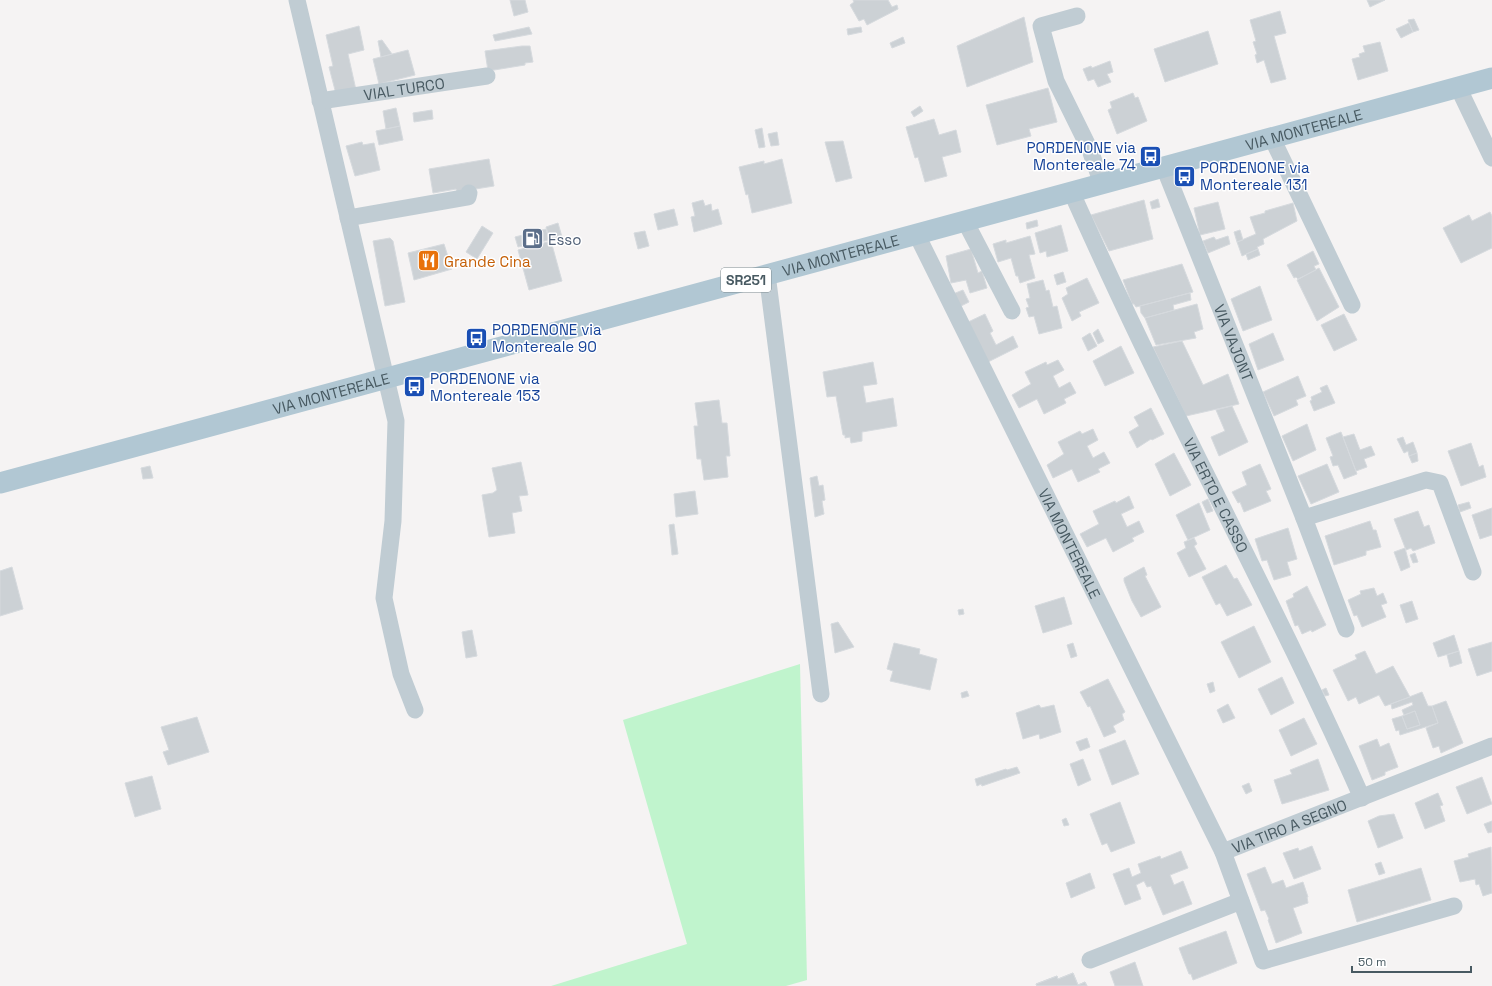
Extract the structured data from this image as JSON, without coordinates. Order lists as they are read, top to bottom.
{
  "streets": {
    "main road": ["VIA MONTEREALE", "SR251"],
    "street": [
      "VIAL TURCO",
      "VIA VAJONT",
      "VIA ERTO E CASSO",
      "VIA TIRO A SEGNO"
    ]
  },
  "crossings": [
    ["VIA MONTEREALE", "VIA VAJONT"],
    ["VIA MONTEREALE", "VIA ERTO E CASSO"],
    ["VIA MONTEREALE", "VIA TIRO A SEGNO"],
    ["VIA ERTO E CASSO", "VIA TIRO A SEGNO"]
  ],
  "places": {
    "bus stop": [
      "PORDENONE via Montereale 74",
      "PORDENONE via Montereale 131",
      "PORDENONE via Montereale 90",
      "PORDENONE via Montereale 153"
    ],
    "fuel station": ["Esso"],
    "restaurant": ["Grande Cina"]
  },
  "scale_bar": "50 m"
}
